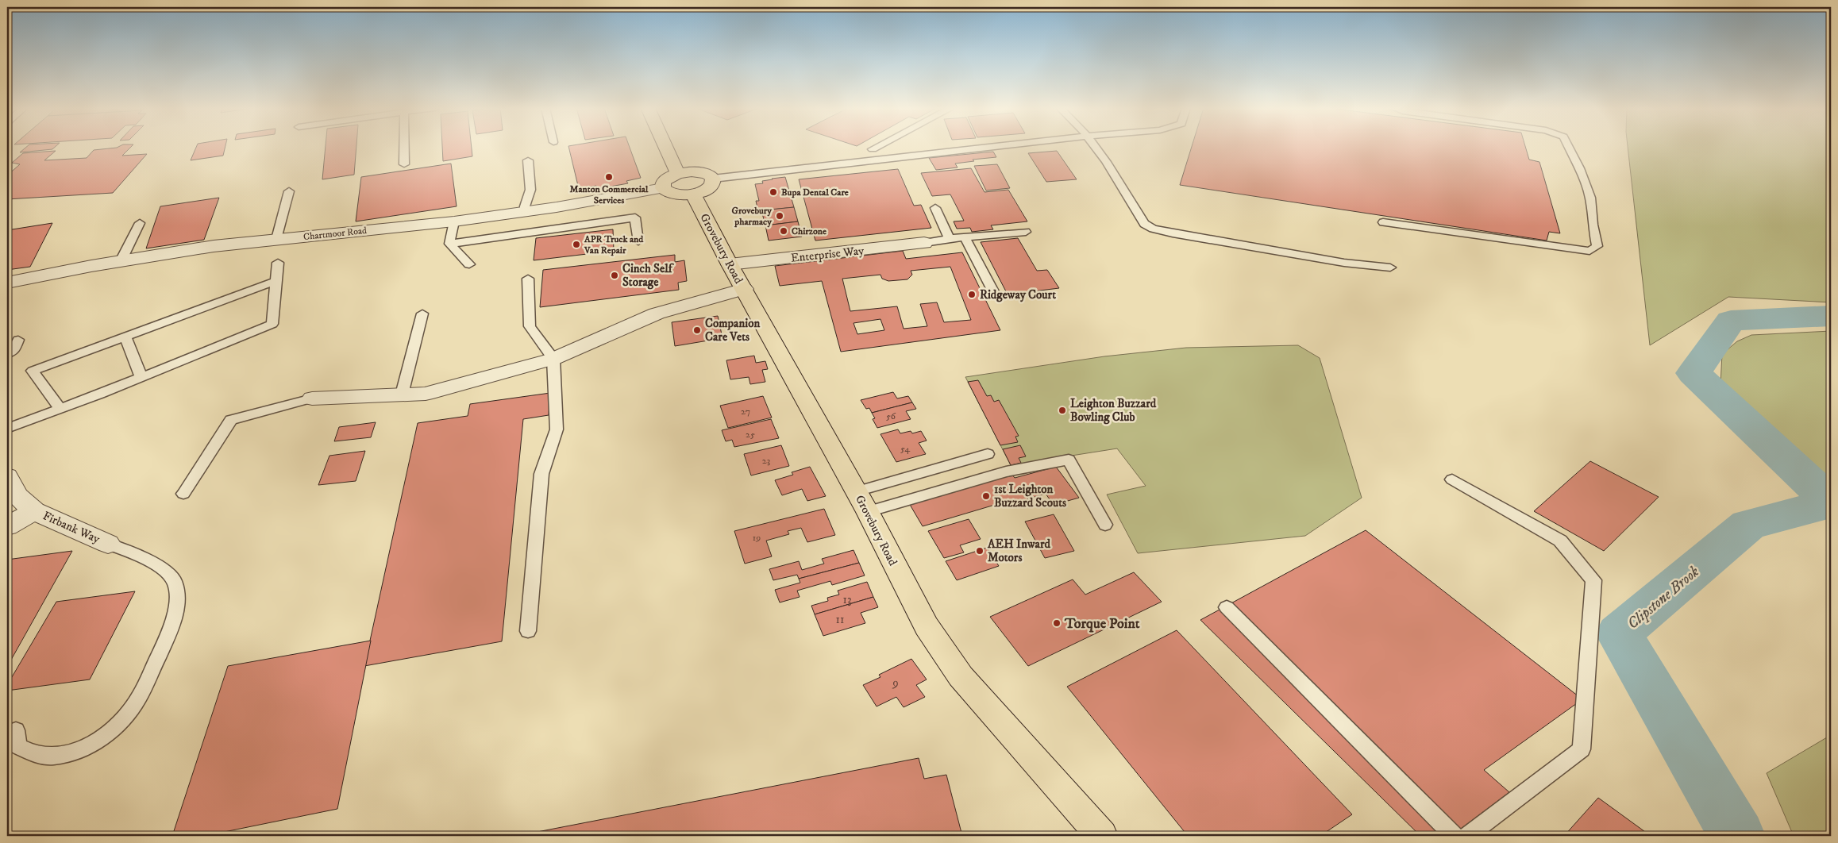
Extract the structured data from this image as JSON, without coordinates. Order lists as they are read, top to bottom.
{
  "streets": {
    "main road": ["Grovebury Road"],
    "street": ["Chartmoor Road", "Enterprise Way", "Firbank Way"]
  },
  "crossings": [
    ["Grovebury Road", "Enterprise Way"]
  ],
  "water": ["Clipstone Brook"],
  "places": [
    "Manton Commercial Services",
    "Bupa Dental Care",
    "Grovebury pharmacy",
    "Chirzone",
    "APR Truck and Van Repair",
    "Cinch Self Storage",
    "Ridgeway Court",
    "Companion Care Vets",
    "Leighton Buzzard Bowling Club",
    "1st Leighton Buzzard Scouts",
    "AEH Inward Motors",
    "Torque Point"
  ],
  "house_numbers": [
    "27",
    "56",
    "25",
    "54",
    "23",
    "19",
    "13",
    "11",
    "9"
  ]
}
